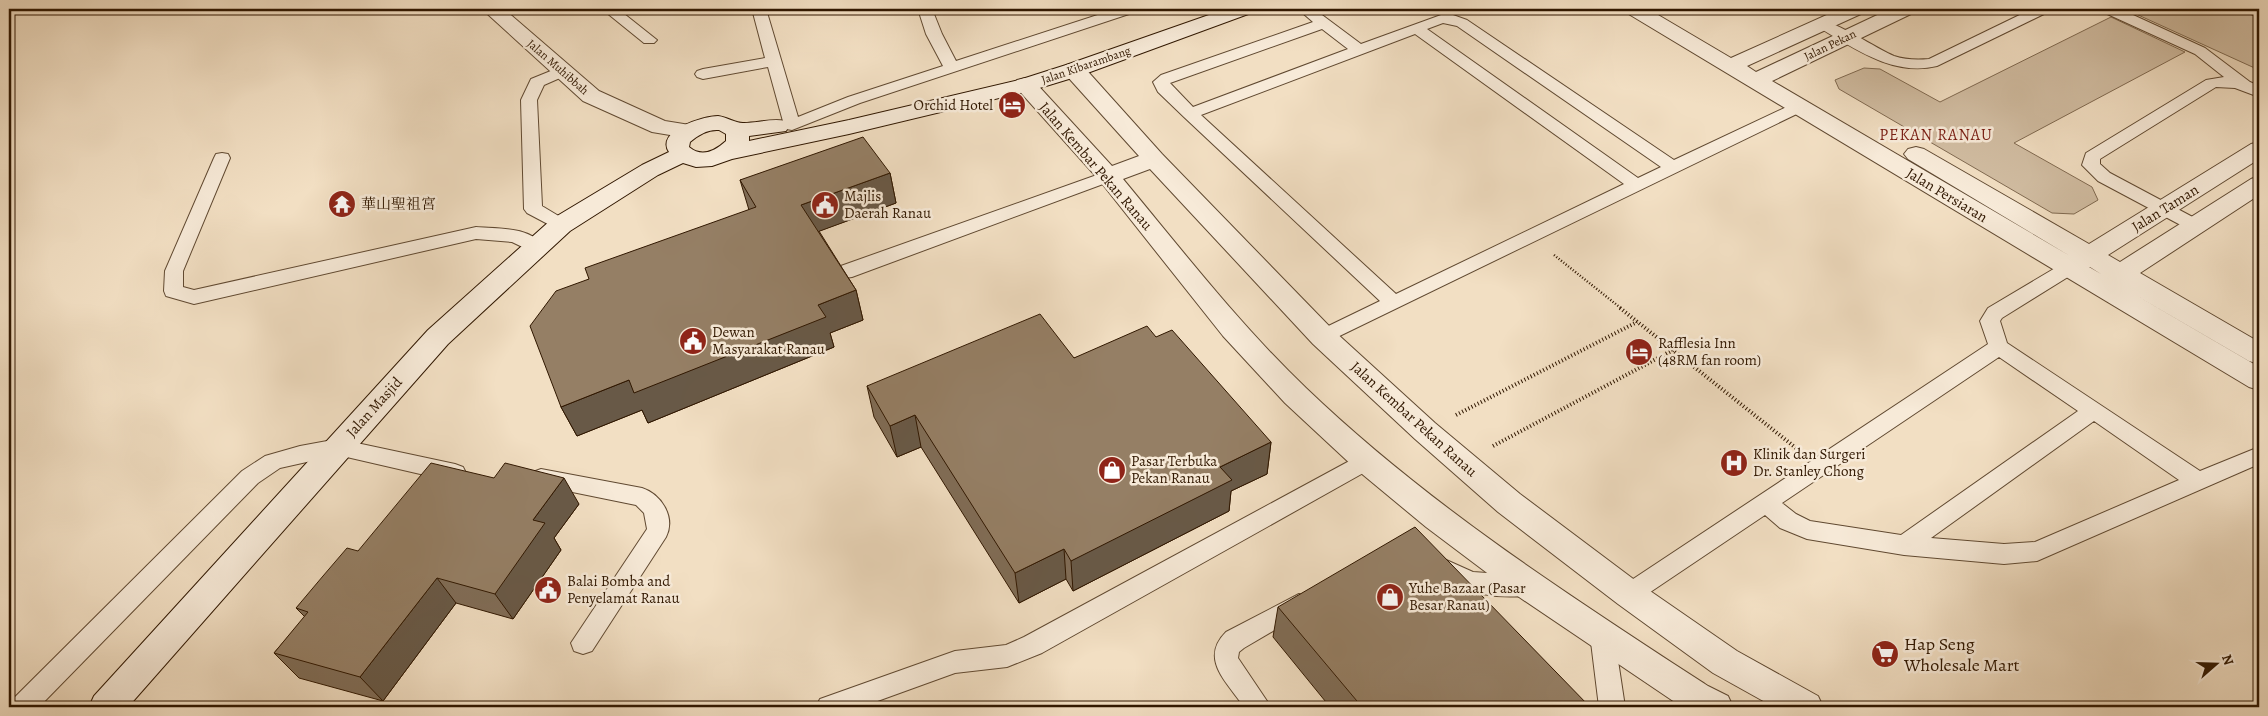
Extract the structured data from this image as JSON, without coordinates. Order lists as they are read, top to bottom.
{
  "streets": {
    "street": [
      "Jalan Pekan",
      "Jalan Kibarambang",
      "Jalan Muhibbah",
      "Jalan Kembar Pekan Ranau",
      "Jalan Persiaran",
      "Jalan Taman",
      "Jalan Masjid"
    ]
  },
  "crossings": [
    ["Jalan Pekan", "Jalan Persiaran"],
    ["Jalan Kibarambang", "Jalan Muhibbah"],
    ["Jalan Kibarambang", "Jalan Kembar Pekan Ranau"],
    ["Jalan Kibarambang", "Jalan Masjid"],
    ["Jalan Muhibbah", "Jalan Masjid"],
    ["Jalan Persiaran", "Jalan Taman"]
  ],
  "districts": ["PEKAN RANAU"],
  "places": {
    "hotel": ["Orchid Hotel", "Rafflesia Inn (48RM fan room)"],
    "temple": ["華山聖祖宮"],
    "public building": ["Majlis Daerah Ranau", "Dewan Masyarakat Ranau", "Balai Bomba and Penyelamat Ranau"],
    "hospital": ["Klinik dan Surgeri Dr. Stanley Chong"],
    "shop": ["Pasar Terbuka Pekan Ranau", "Yuhe Bazaar (Pasar Besar Ranau)"],
    "supermarket": ["Hap Seng Wholesale Mart"]
  },
  "north": "right"
}
